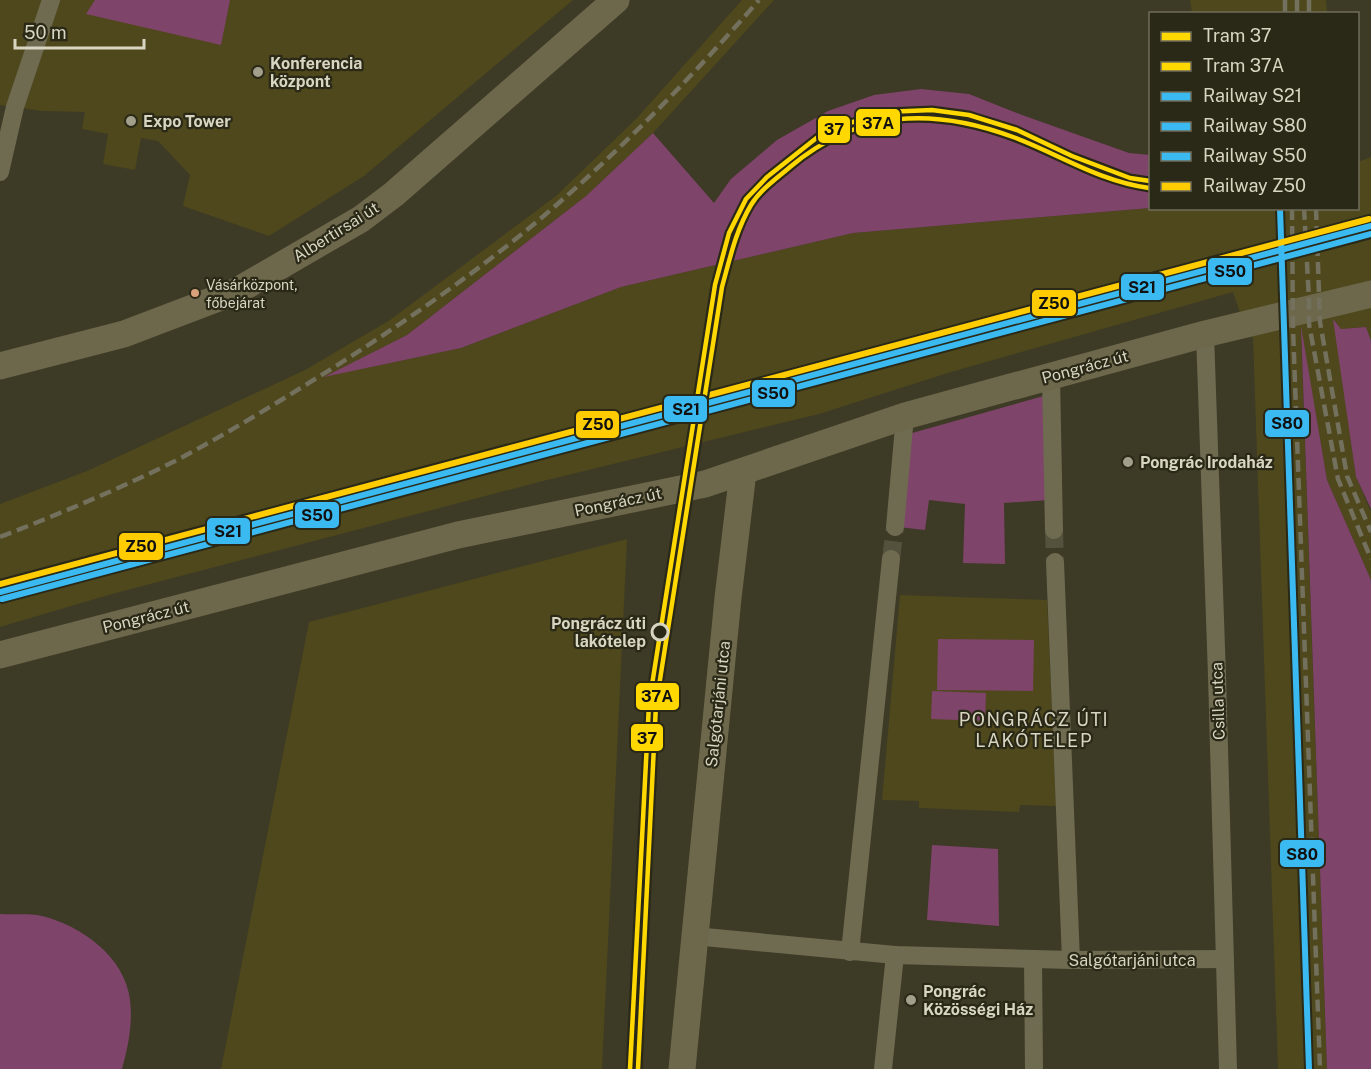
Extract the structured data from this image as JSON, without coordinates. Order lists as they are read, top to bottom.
{
  "streets": {
    "street": [
      "Albertirsai út",
      "Pongrácz út",
      "Csilla utca",
      "Salgótarjáni utca"
    ]
  },
  "crossings": [
    ["Pongrácz út", "Csilla utca"],
    ["Pongrácz út", "Salgótarjáni utca"],
    ["Csilla utca", "Salgótarjáni utca"]
  ],
  "districts": ["PONGRÁCZ ÚTI LAKÓTELEP"],
  "places": [
    "Konferencia központ",
    "Expo Tower",
    "Vásárközpont, főbejárat",
    "Pongrác Irodaház",
    "Pongrácz úti lakótelep",
    "Pongrác Közösségi Ház"
  ],
  "lines": [
    "tram line 37",
    "tram line 37A",
    "rail line S80",
    "rail line Z50",
    "rail line S21",
    "rail line S50"
  ],
  "legend": [
    "Tram 37",
    "Tram 37A",
    "Railway S21",
    "Railway S80",
    "Railway S50",
    "Railway Z50"
  ],
  "scale_bar": "50 m"
}
